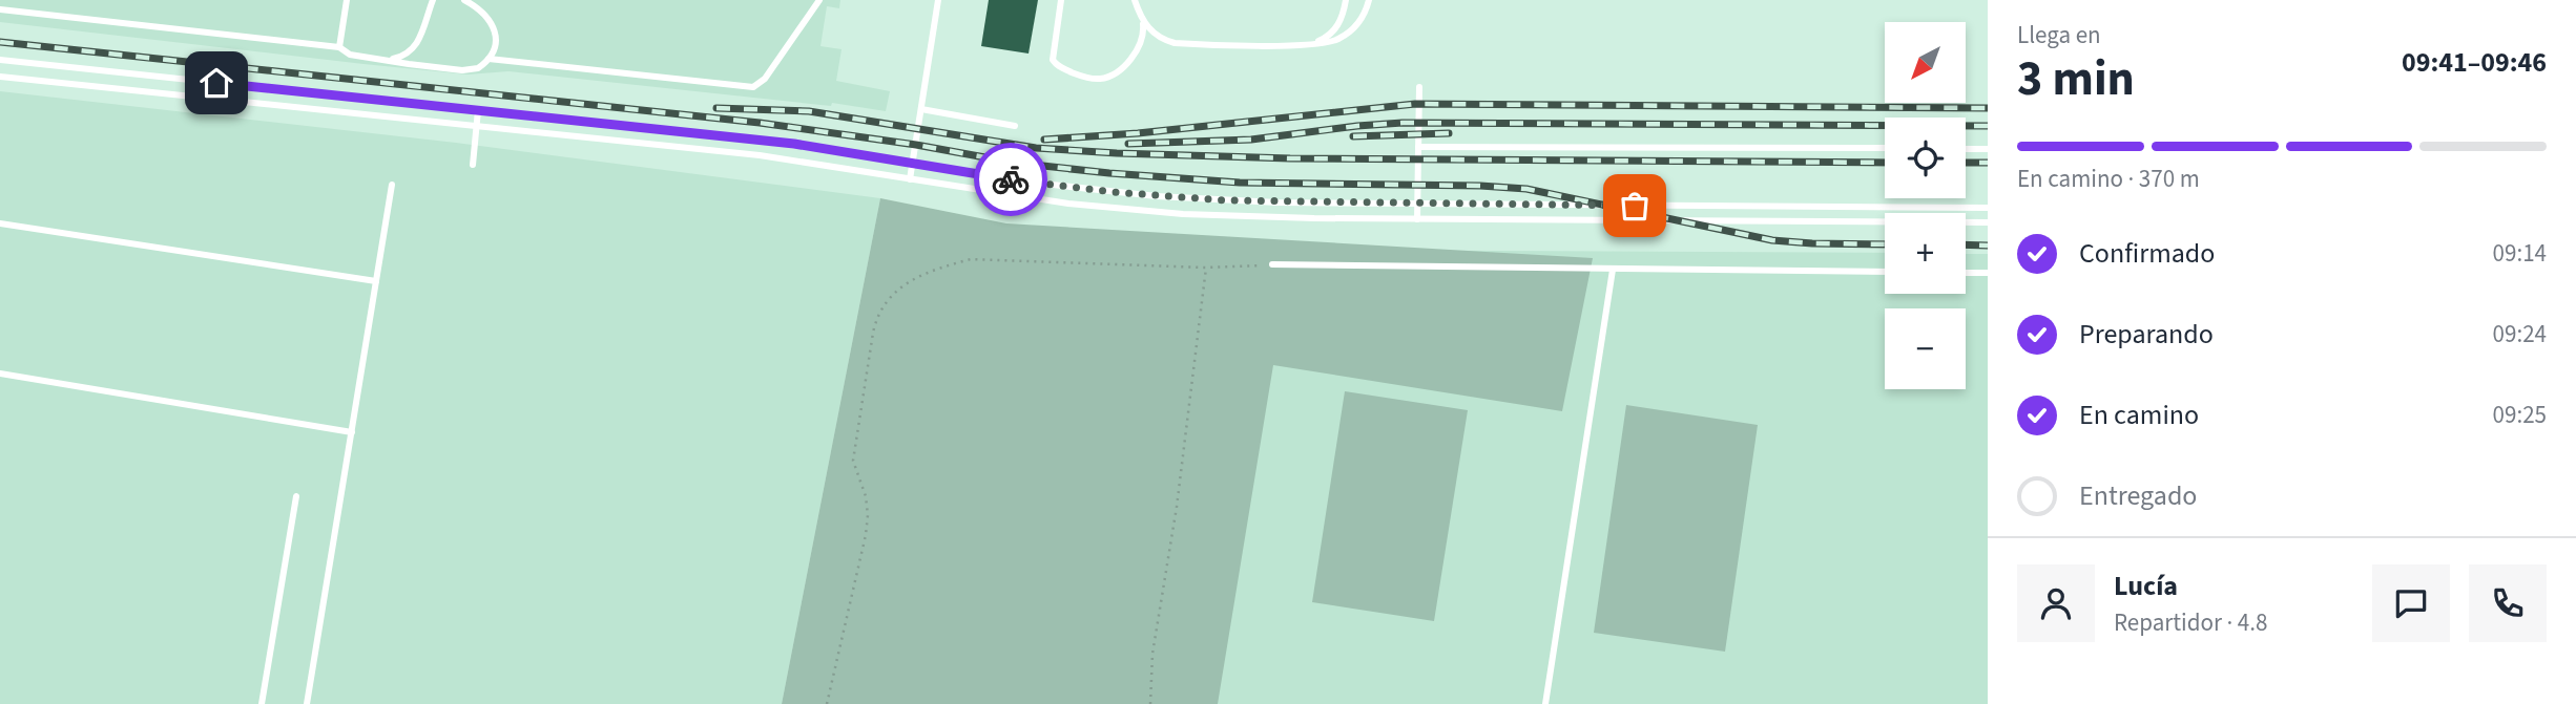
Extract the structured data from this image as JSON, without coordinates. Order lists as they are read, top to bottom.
{
  "north": "bottom left",
  "page": {
    "heading": ["3 min", "Llega en", "09:41–09:46"],
    "panel": ["Lucía", "Repartidor · 4.8"],
    "map_buttons": ["+", "−"],
    "bar": "En camino · 370 m",
    "list": [
      ["Confirmado", "09:14"],
      ["Preparando", "09:24"],
      ["En camino", "09:25"],
      "Entregado"
    ]
  }
}
